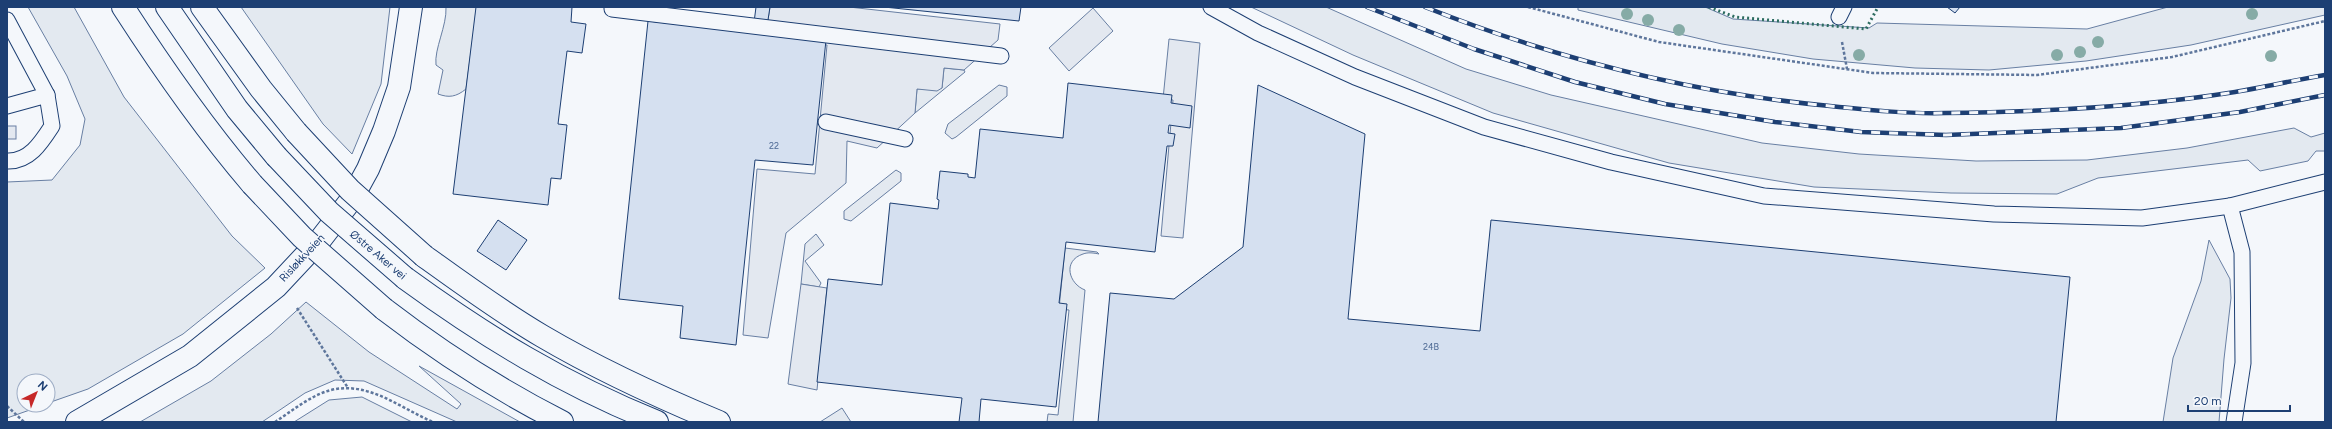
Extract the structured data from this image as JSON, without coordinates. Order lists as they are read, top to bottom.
{
  "streets": {
    "main road": ["Østre Aker vei", "Risløkkveien"]
  },
  "house_numbers": ["22", "24B"],
  "scale_bar": "20 m",
  "north": "top right"
}
